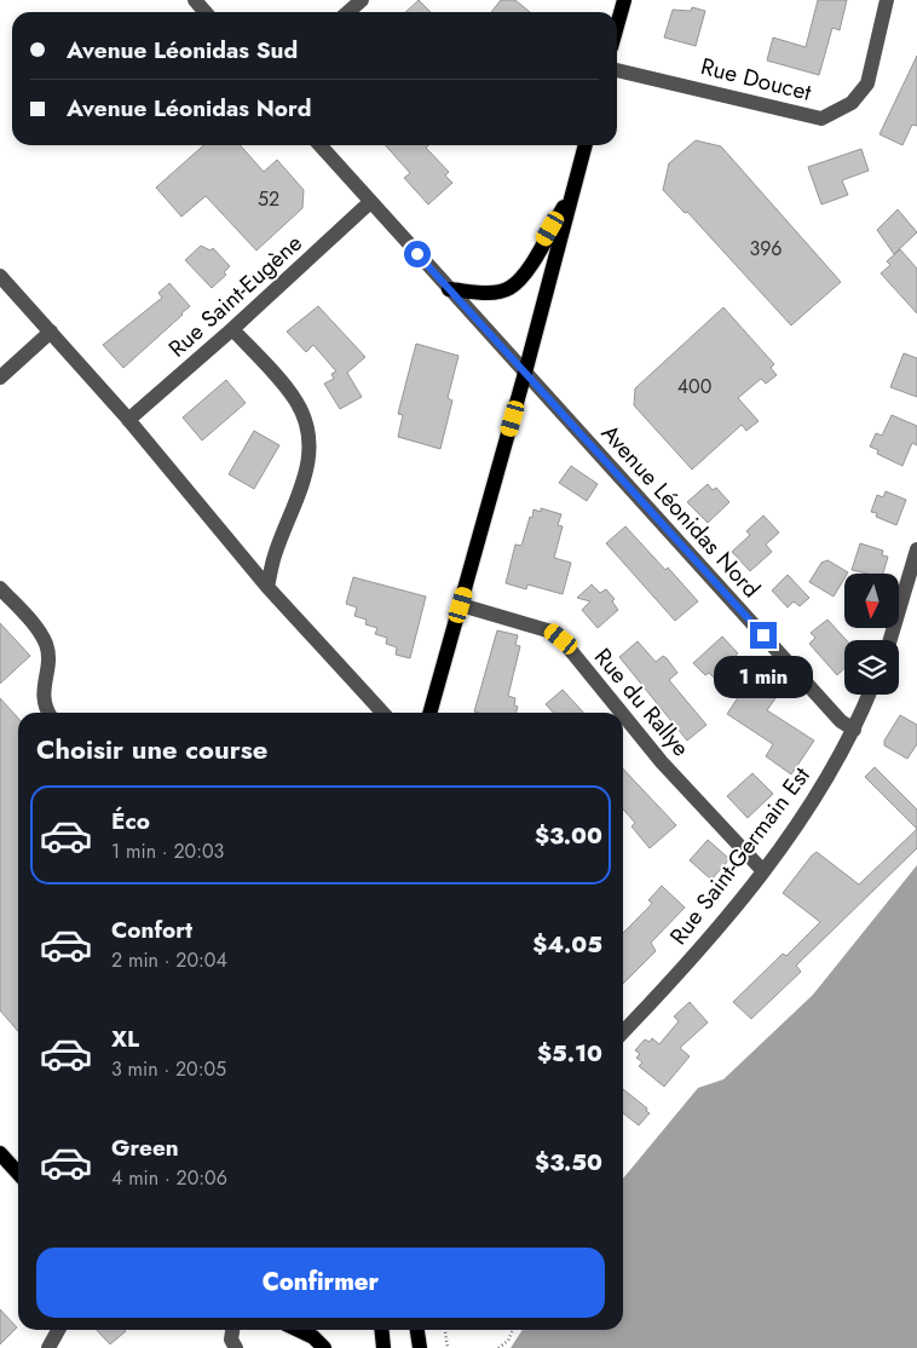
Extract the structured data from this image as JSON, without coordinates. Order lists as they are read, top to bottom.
{
  "streets": {
    "street": [
      "Rue Doucet",
      "Rue Saint-Eugène",
      "Avenue Léonidas Nord",
      "Rue du Rallye",
      "Rue Saint-Germain Est"
    ]
  },
  "crossings": [
    ["Rue Saint-Eugène", "Avenue Léonidas Nord"],
    ["Avenue Léonidas Nord", "Rue Saint-Germain Est"],
    ["Rue du Rallye", "Rue Saint-Germain Est"]
  ],
  "house_numbers": ["52", "396", "400"],
  "north": "bottom",
  "page": {
    "banner": ["Avenue Léonidas Sud", "Avenue Léonidas Nord"],
    "bubble": "1 min",
    "heading": "Choisir une course",
    "list": [
      {
        "name": "Éco",
        "note": "1 min · 20:03",
        "value": "$3.00"
      },
      {
        "name": "Confort",
        "note": "2 min · 20:04",
        "value": "$4.05"
      },
      {
        "name": "XL",
        "note": "3 min · 20:05",
        "value": "$5.10"
      },
      {
        "name": "Green",
        "note": "4 min · 20:06",
        "value": "$3.50"
      }
    ],
    "buttons": "Confirmer"
  }
}
